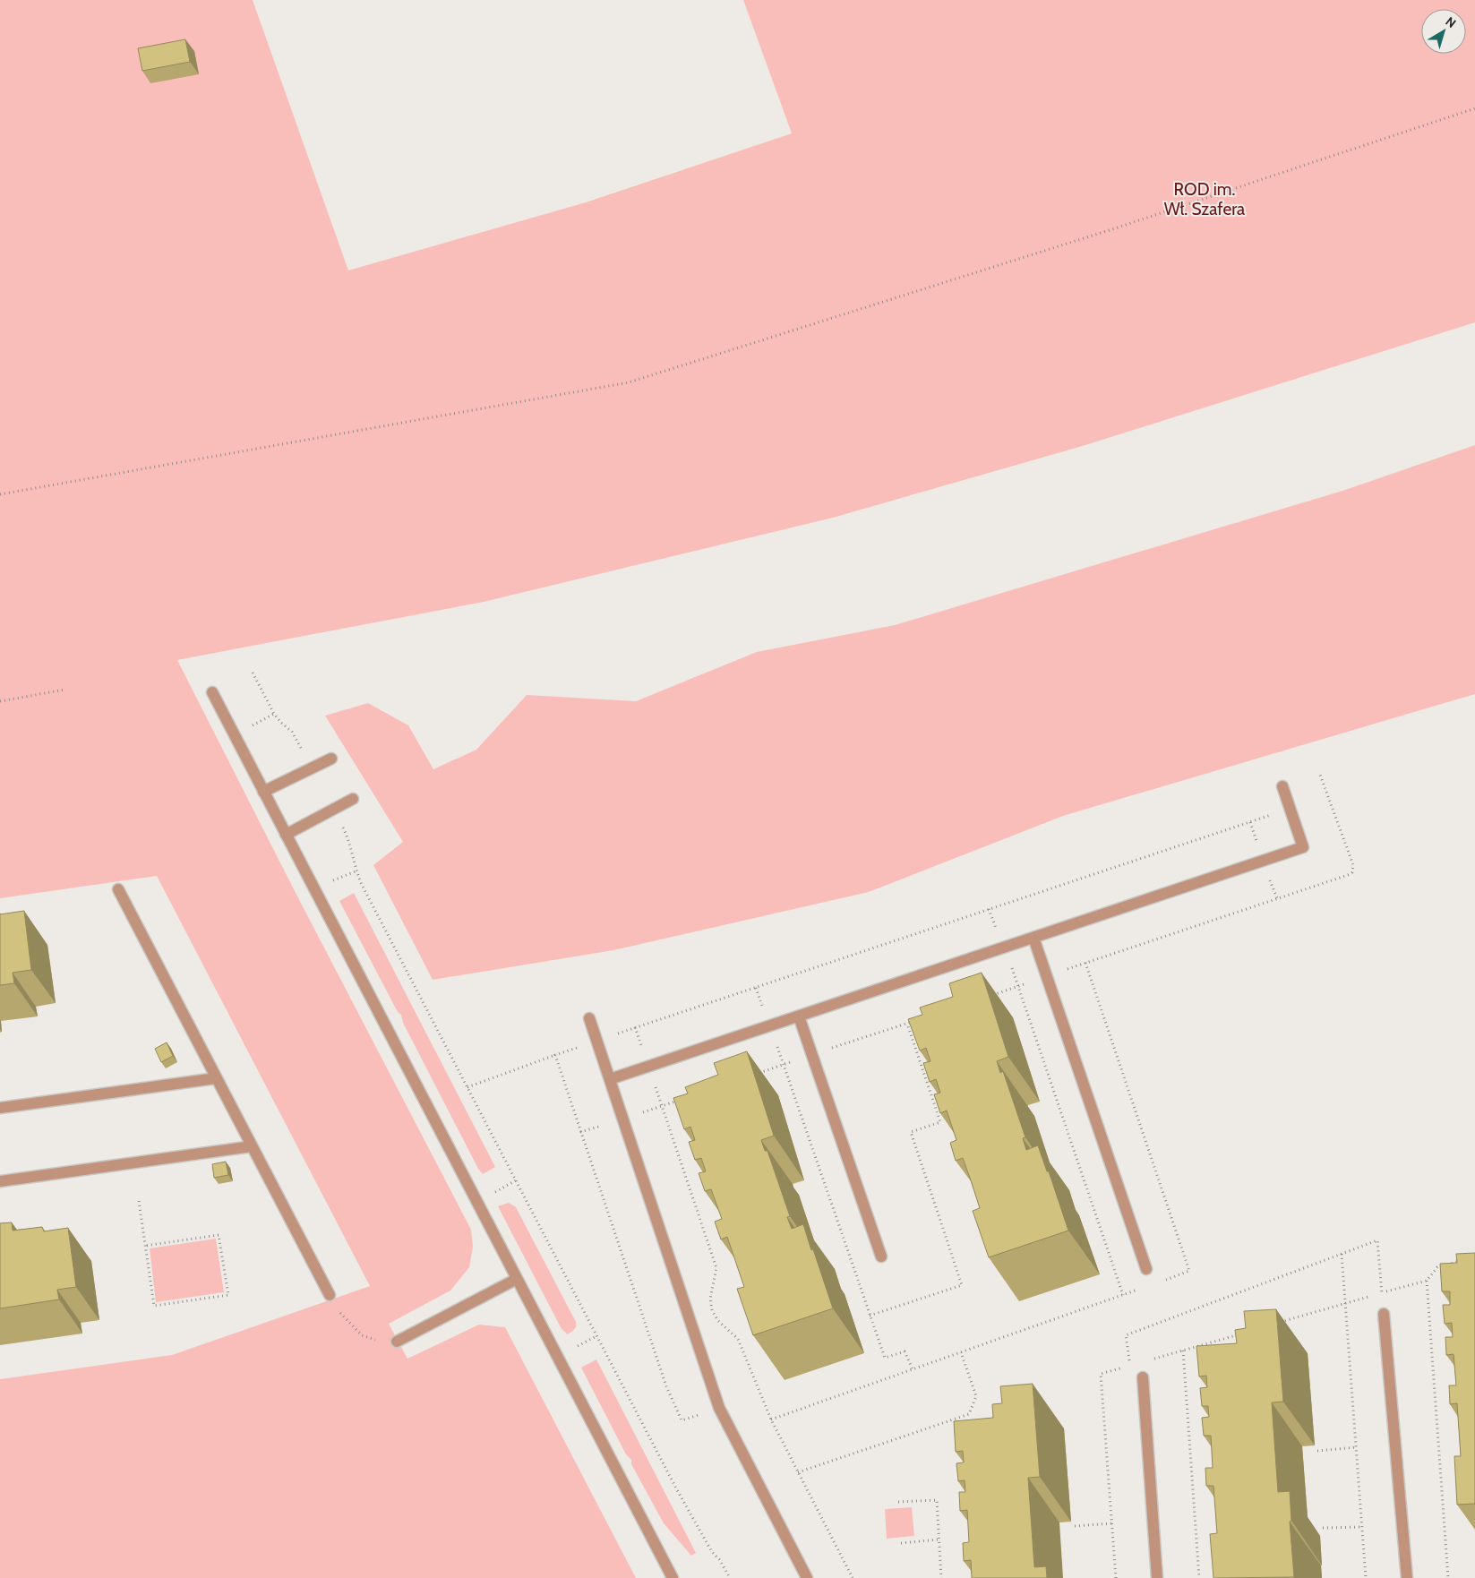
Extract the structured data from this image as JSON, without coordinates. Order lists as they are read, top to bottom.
{
  "parks": ["ROD im. Wł. Szafera"],
  "north": "top right"
}
